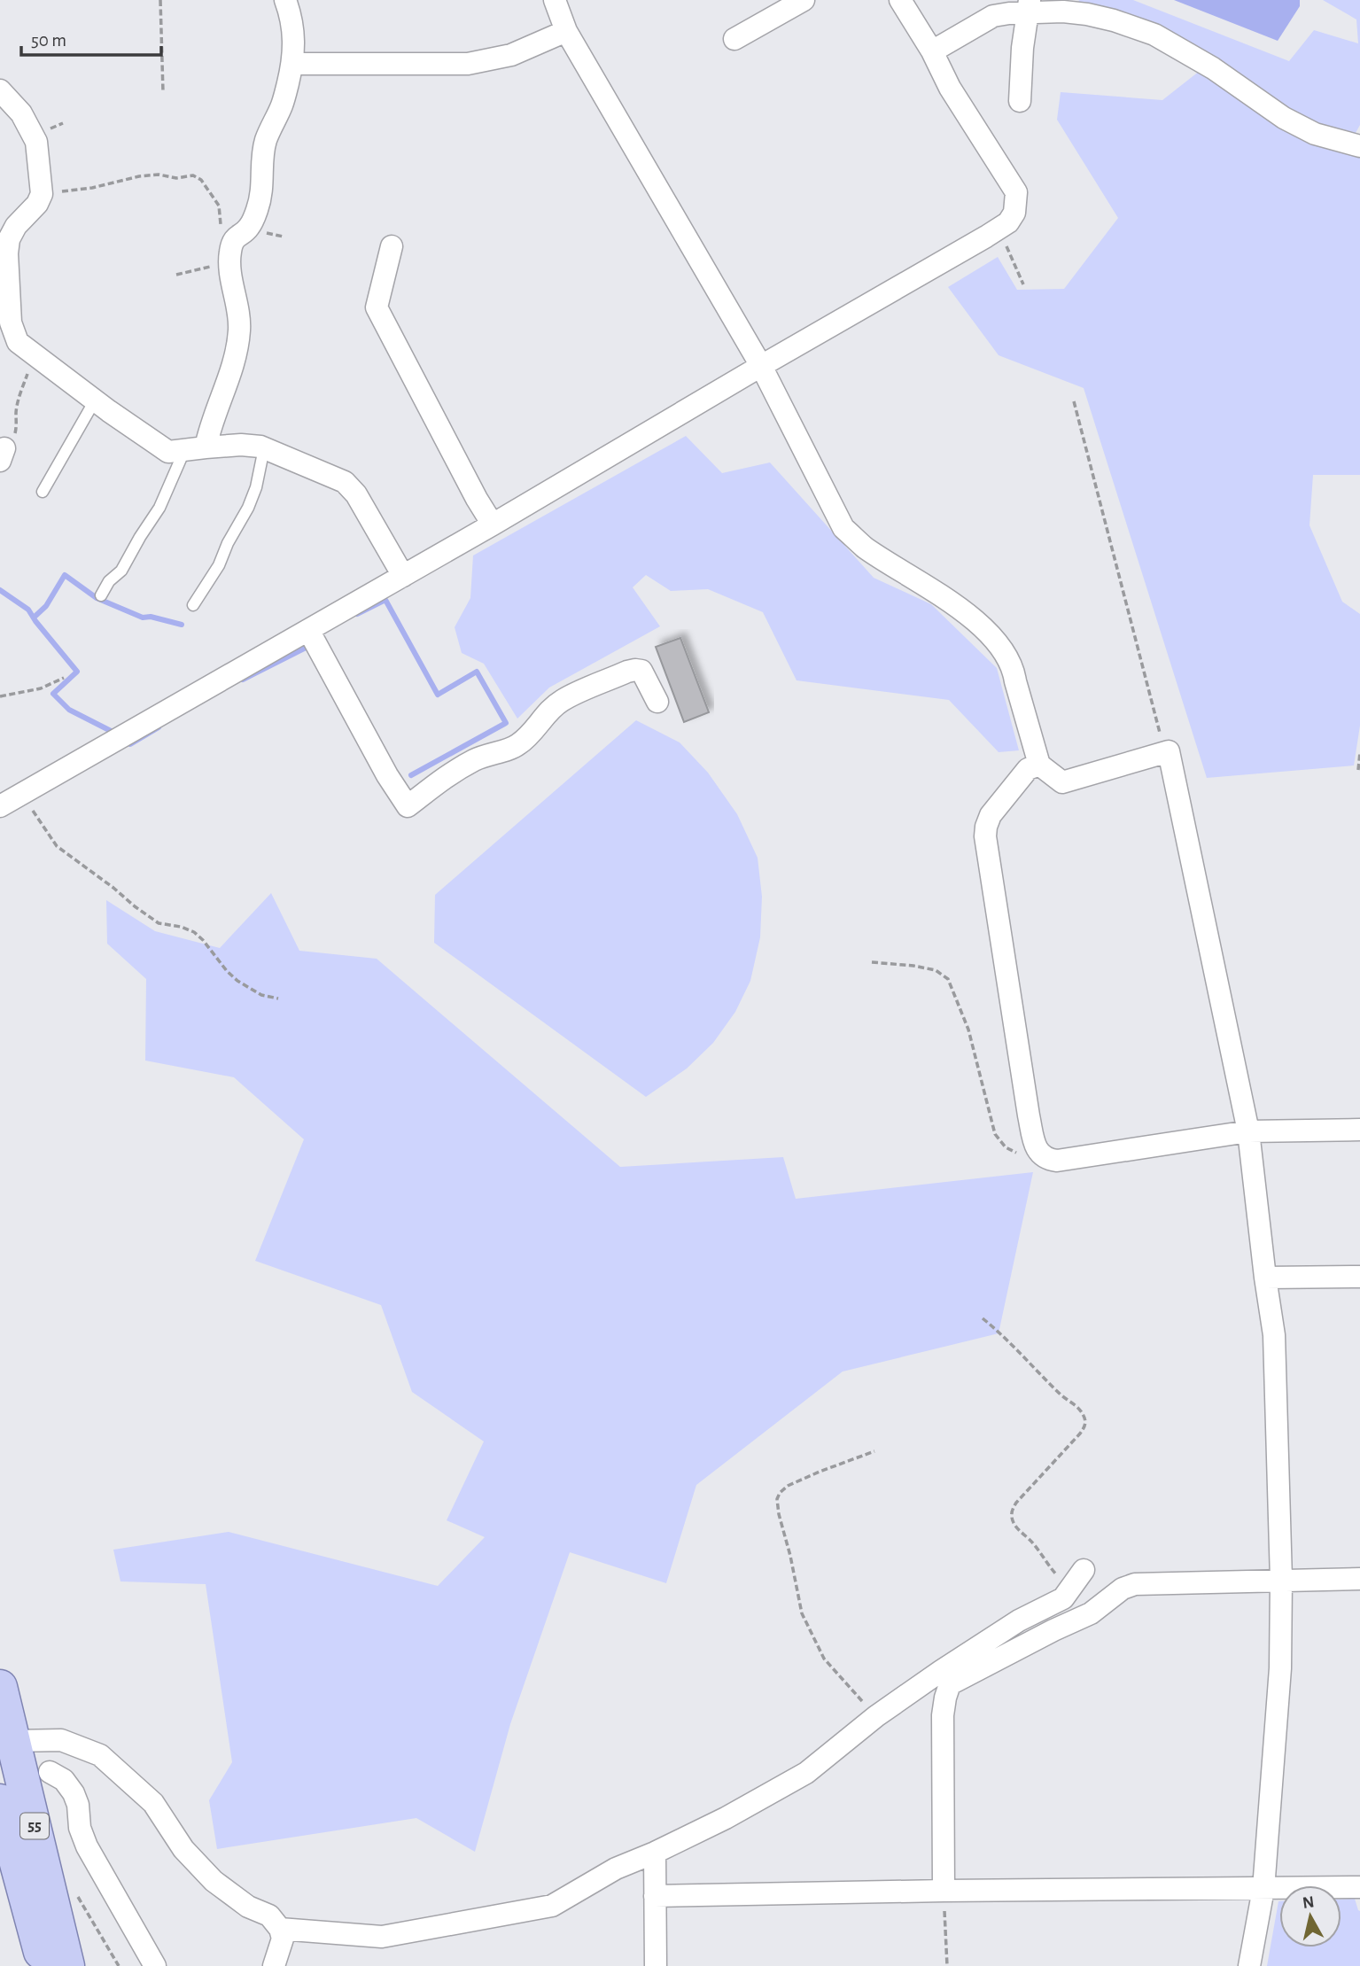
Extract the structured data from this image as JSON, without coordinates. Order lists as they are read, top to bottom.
{
  "streets": {
    "main road": ["55"]
  },
  "scale_bar": "50 m",
  "north": "top"
}
